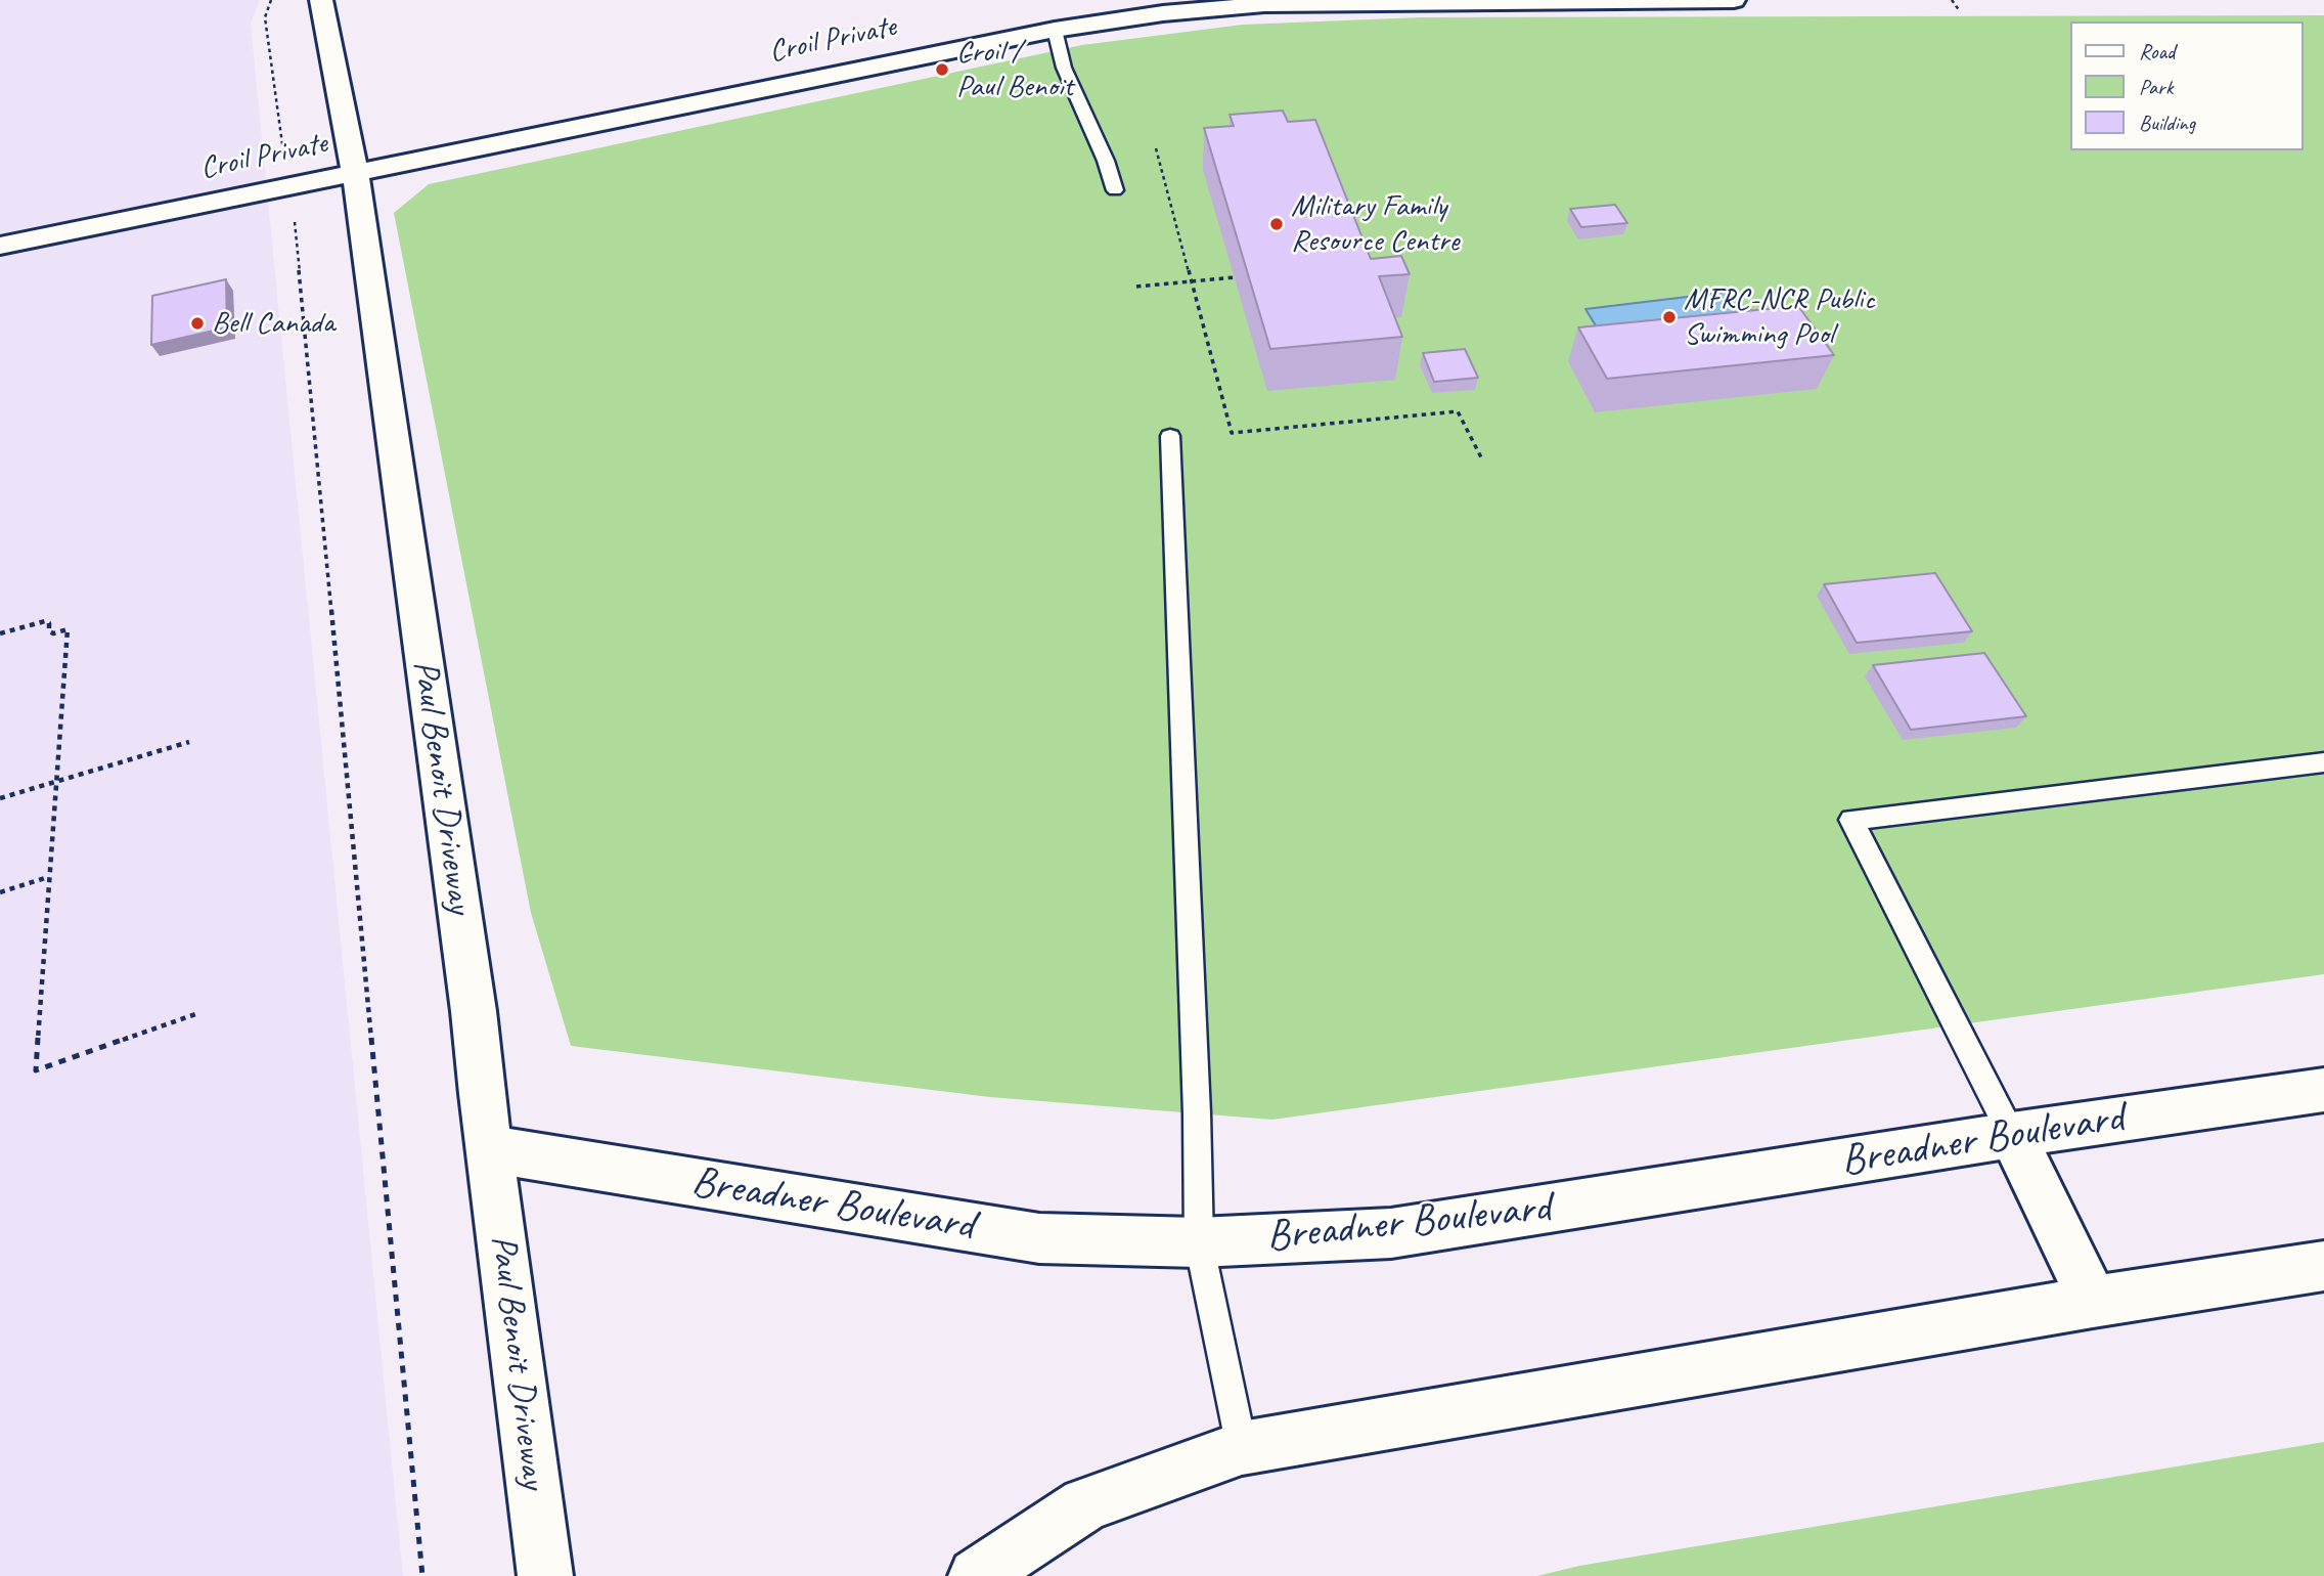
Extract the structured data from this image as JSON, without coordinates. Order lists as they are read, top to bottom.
{
  "streets": {
    "street": ["Croil Private", "Paul Benoit Driveway", "Breadner Boulevard"]
  },
  "crossings": [
    ["Croil Private", "Paul Benoit Driveway"],
    ["Paul Benoit Driveway", "Breadner Boulevard"]
  ],
  "places": [
    "Croil / Paul Benoit",
    "Military Family Resource Centre",
    "MFRC-NCR Public Swimming Pool",
    "Bell Canada"
  ],
  "legend": ["Road", "Park", "Building"]
}
